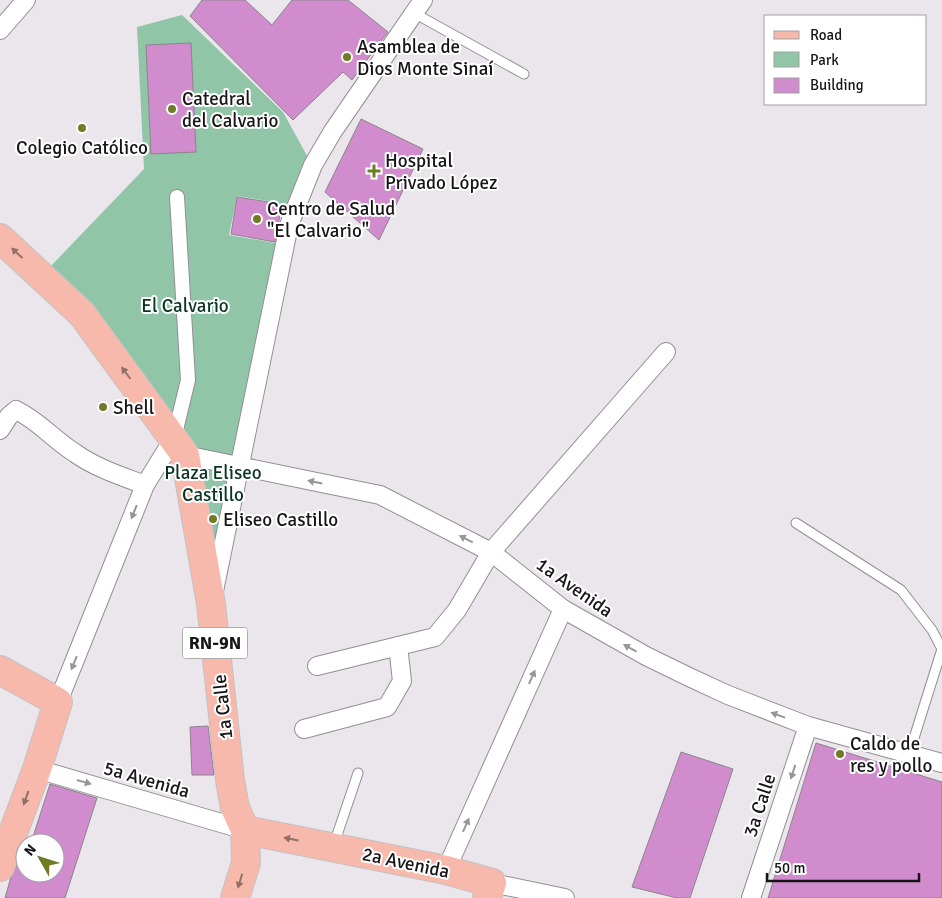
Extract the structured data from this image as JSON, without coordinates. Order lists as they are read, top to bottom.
{
  "streets": {
    "main road": ["RN-9N", "1a Calle", "2a Avenida"],
    "street": ["1a Avenida", "5a Avenida", "3a Calle"]
  },
  "crossings": [
    ["1a Avenida", "RN-9N"],
    ["1a Avenida", "1a Calle"],
    ["1a Avenida", "3a Calle"],
    ["RN-9N", "1a Calle"],
    ["1a Calle", "5a Avenida"],
    ["1a Calle", "2a Avenida"],
    ["5a Avenida", "2a Avenida"]
  ],
  "one_way": ["1a Avenida", "5a Avenida", "3a Calle"],
  "parks": ["El Calvario", "Plaza Eliseo Castillo"],
  "places": {
    "other": [
      "Asamblea de Dios Monte Sinaí",
      "Catedral del Calvario",
      "Colegio Católico",
      "Centro de Salud \"El Calvario\"",
      "Shell",
      "Eliseo Castillo",
      "Caldo de res y pollo"
    ],
    "health": ["Hospital Privado López"]
  },
  "legend": ["Road", "Park", "Building"],
  "scale_bar": "50 m",
  "north": "top left"
}
